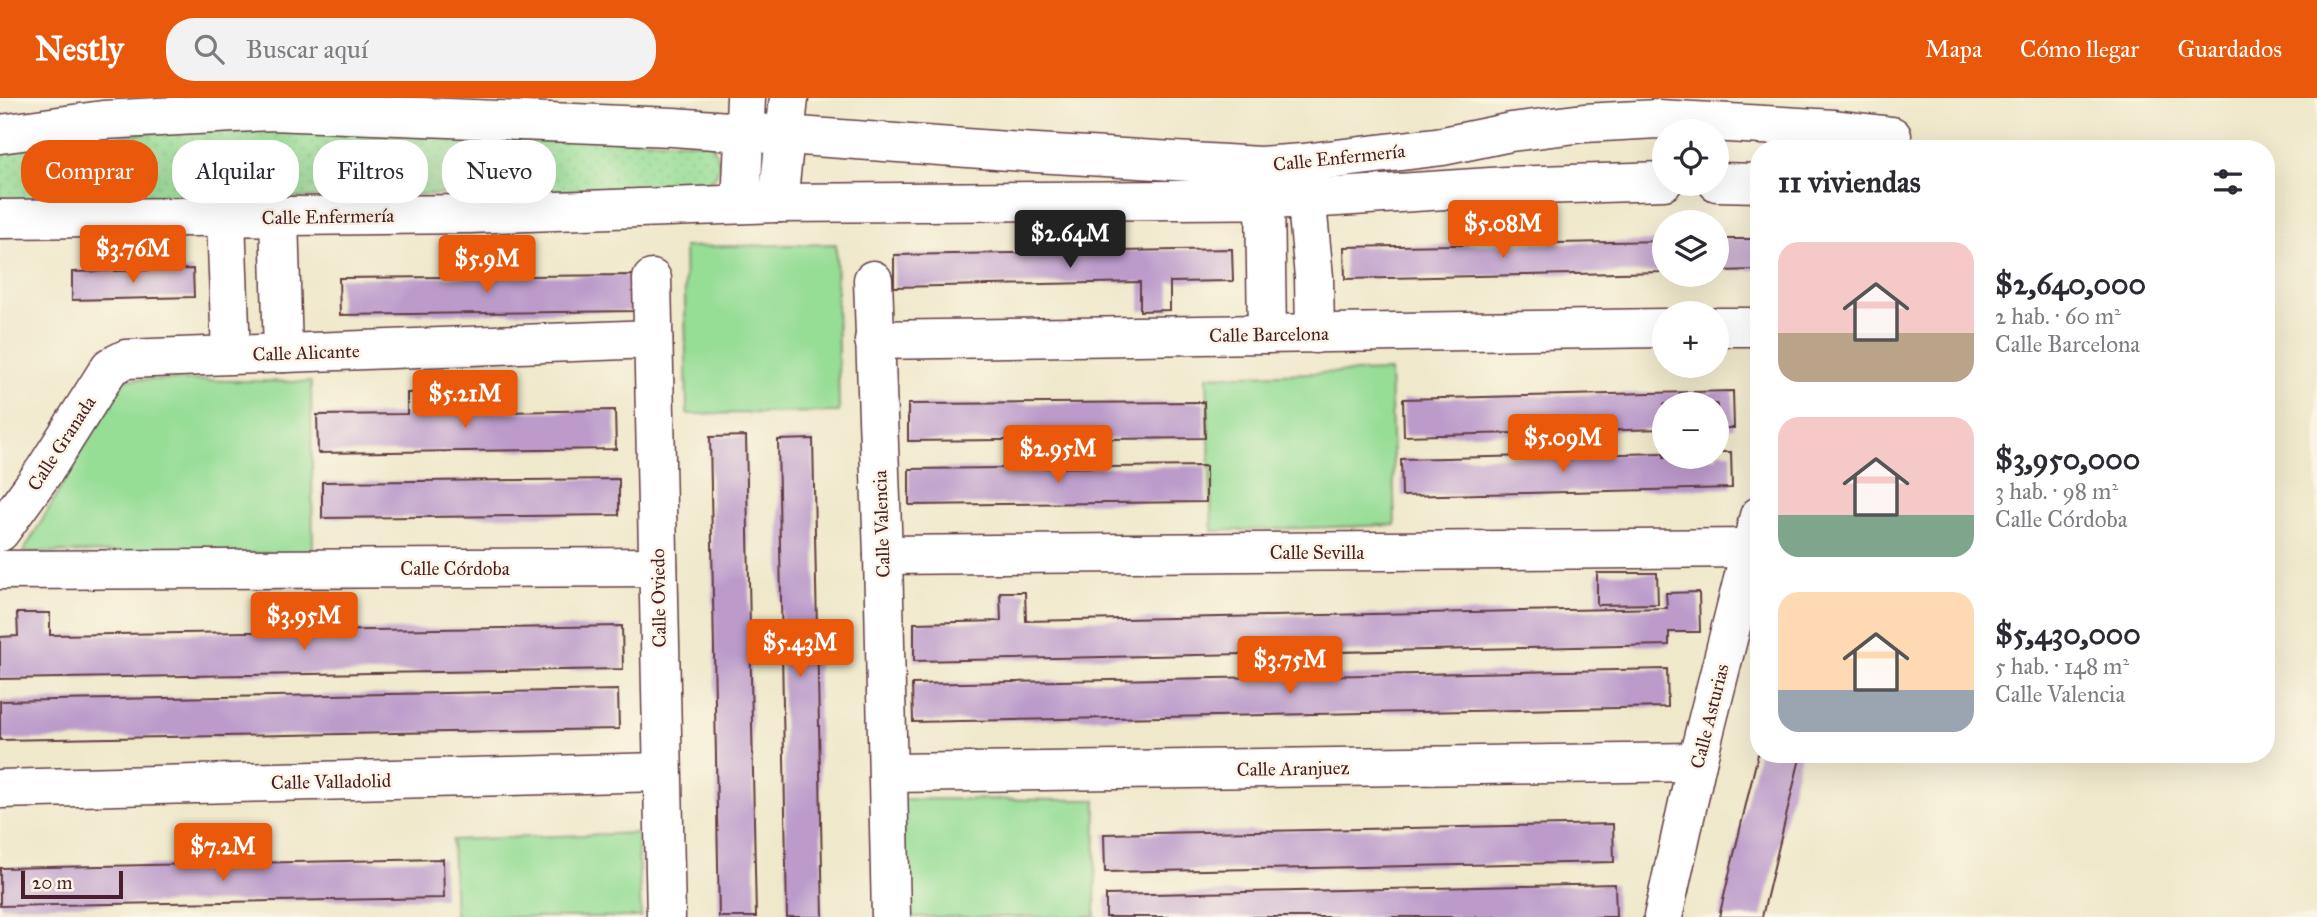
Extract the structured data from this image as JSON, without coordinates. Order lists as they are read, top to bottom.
{
  "streets": {
    "street": [
      "Calle Enfermería",
      "Calle Barcelona",
      "Calle Alicante",
      "Calle Granada",
      "Calle Valencia",
      "Calle Sevilla",
      "Calle Córdoba",
      "Calle Oviedo",
      "Calle Asturias",
      "Calle Aranjuez",
      "Calle Valladolid"
    ]
  },
  "crossings": [
    ["Calle Barcelona", "Calle Valencia"],
    ["Calle Alicante", "Calle Granada"],
    ["Calle Alicante", "Calle Oviedo"],
    ["Calle Valencia", "Calle Sevilla"],
    ["Calle Valencia", "Calle Aranjuez"],
    ["Calle Córdoba", "Calle Oviedo"],
    ["Calle Oviedo", "Calle Valladolid"],
    ["Calle Asturias", "Calle Aranjuez"]
  ],
  "scale_bar": "20 m",
  "page": {
    "header": "Nestly",
    "search": "Buscar aquí",
    "nav": ["Mapa", "Cómo llegar", "Guardados"],
    "map_buttons": ["+", "−"],
    "chip": [
      "Comprar",
      "Alquilar",
      "Filtros",
      "Nuevo"
    ],
    "heading": "11 viviendas",
    "price": [
      "$5.08M",
      "$2.64M",
      "$3.76M",
      "$5.9M",
      "$5.21M",
      "$5.09M",
      "$2.95M",
      "$3.95M",
      "$5.43M",
      "$3.75M",
      "$7.2M"
    ],
    "list": [
      {
        "name": "$2,640,000",
        "note": "2 hab. · 60 m² · Calle Barcelona"
      },
      {
        "name": "$3,950,000",
        "note": "3 hab. · 98 m² · Calle Córdoba"
      },
      {
        "name": "$5,430,000",
        "note": "5 hab. · 148 m² · Calle Valencia"
      }
    ],
    "scale": "20 m"
  }
}
